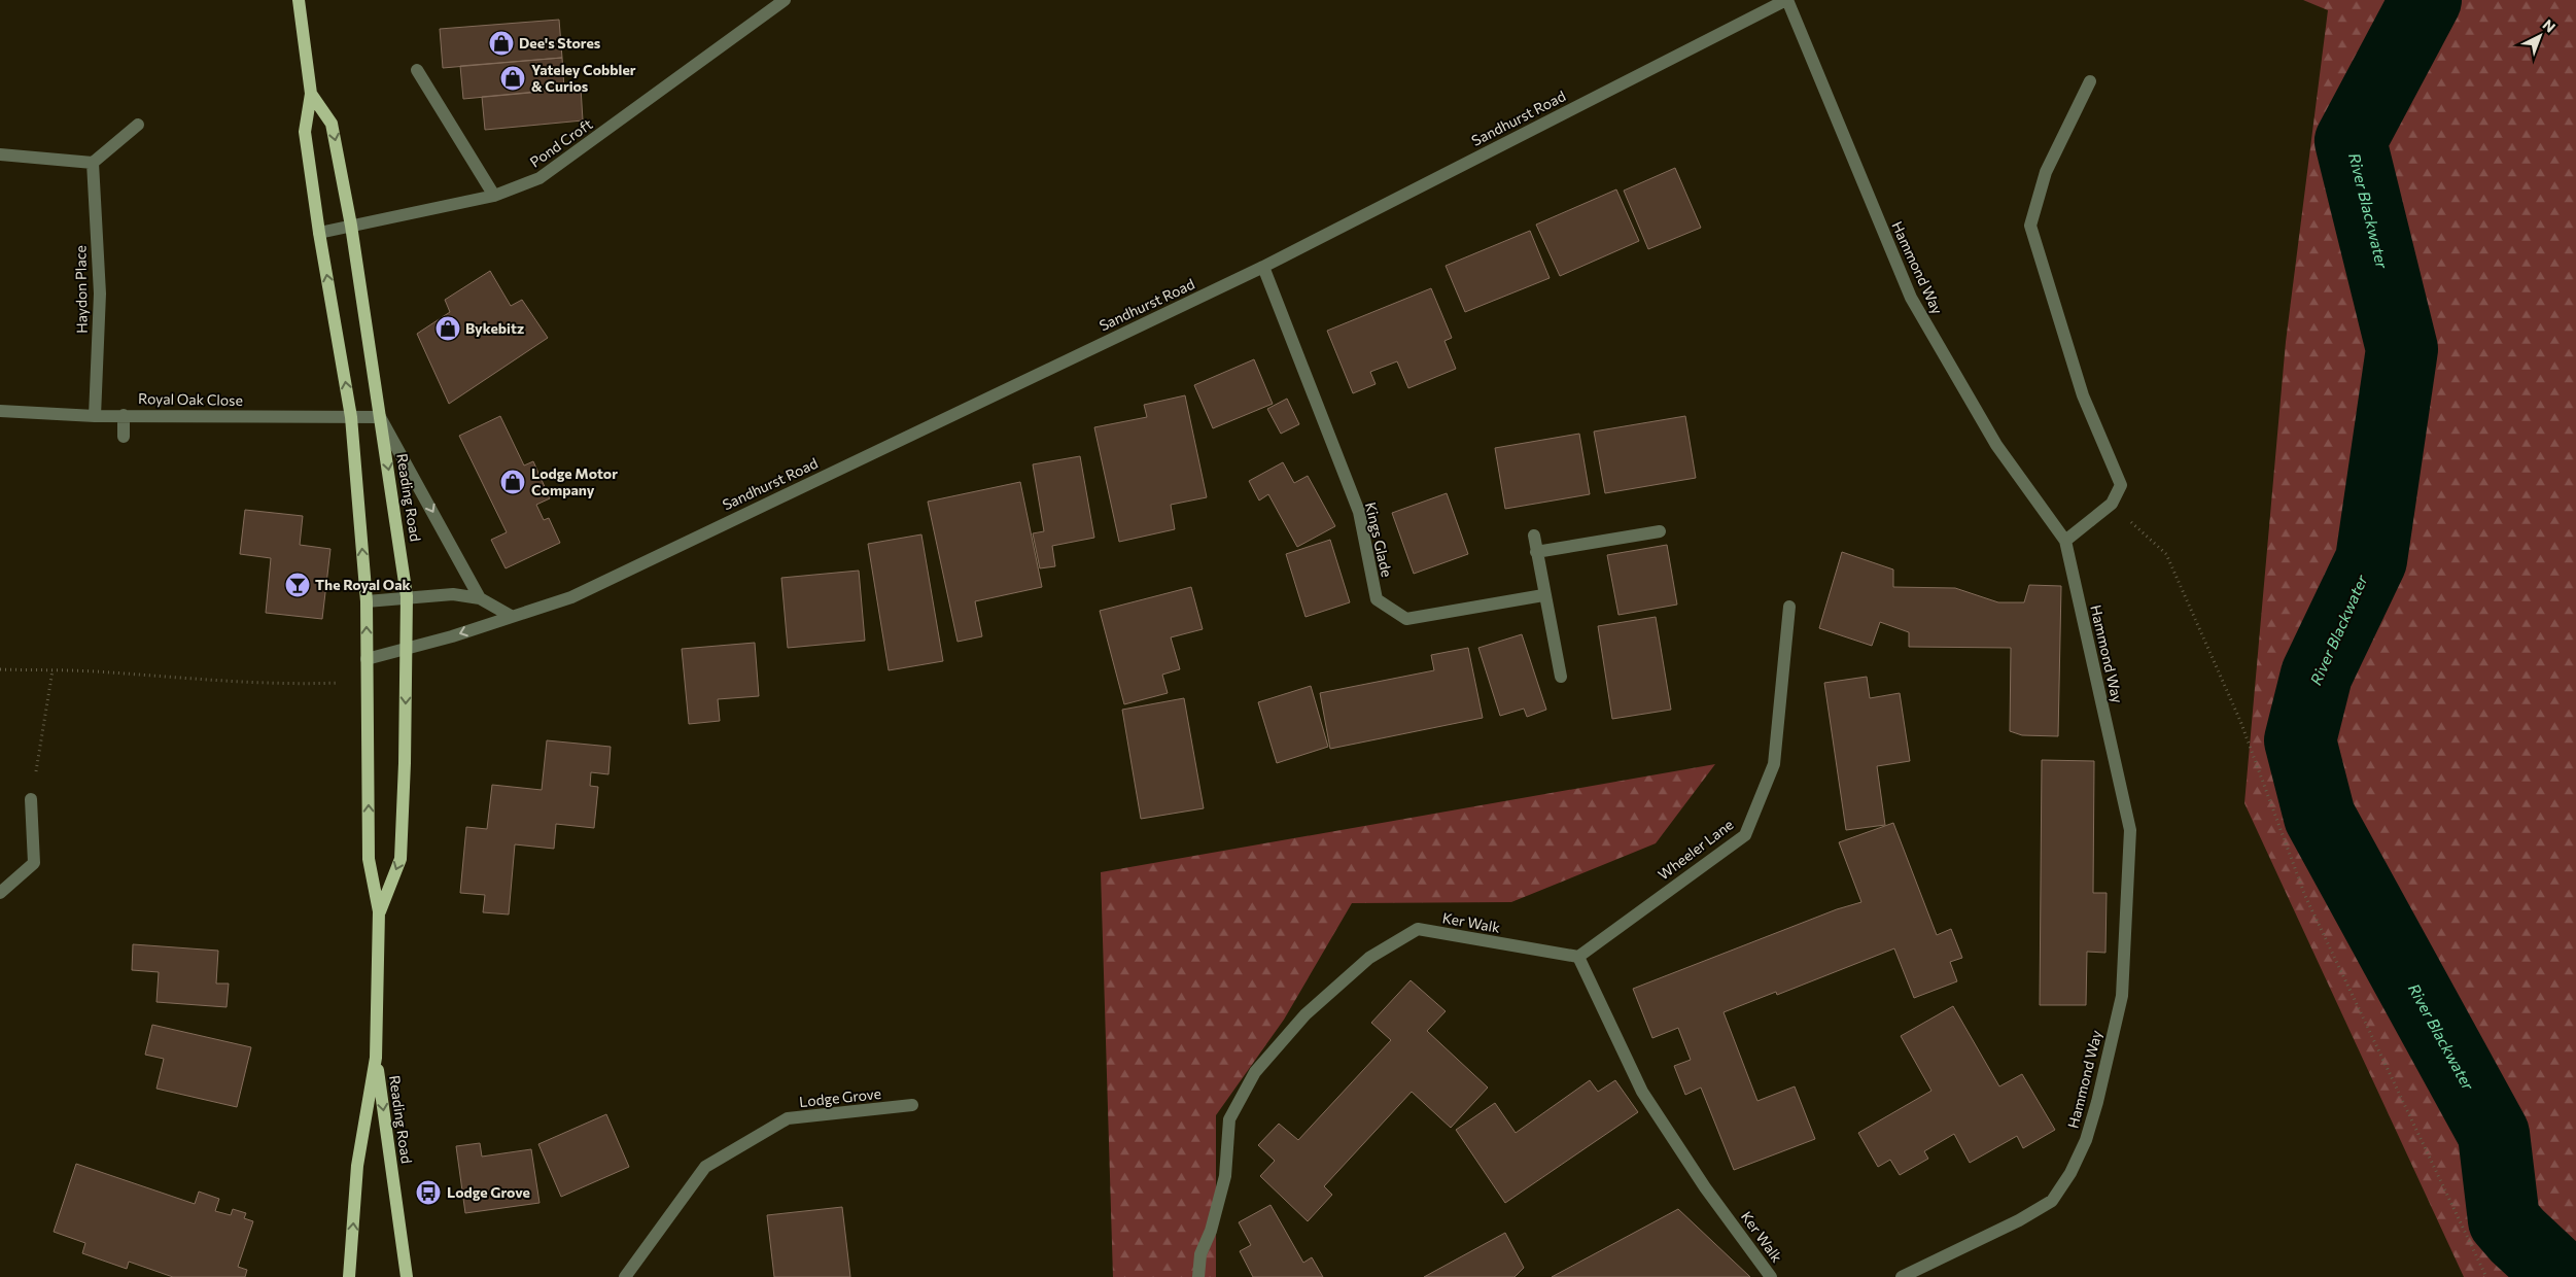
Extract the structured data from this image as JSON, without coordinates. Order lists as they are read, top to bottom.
{
  "streets": {
    "main road": ["Reading Road"],
    "street": [
      "Sandhurst Road",
      "Pond Croft",
      "Hammond Way",
      "Haydon Place",
      "Royal Oak Close",
      "Kings Glade",
      "Wheeler Lane",
      "Ker Walk",
      "Lodge Grove"
    ]
  },
  "crossings": [
    ["Sandhurst Road", "Hammond Way"],
    ["Sandhurst Road", "Reading Road"],
    ["Sandhurst Road", "Kings Glade"],
    ["Pond Croft", "Reading Road"],
    ["Haydon Place", "Royal Oak Close"],
    ["Royal Oak Close", "Reading Road"],
    ["Wheeler Lane", "Ker Walk"]
  ],
  "water": ["River Blackwater"],
  "places": {
    "shop": [
      "Dee's Stores",
      "Yateley Cobbler & Curios",
      "Bykebitz",
      "Lodge Motor Company"
    ],
    "bar": ["The Royal Oak"],
    "bus stop": ["Lodge Grove"]
  },
  "north": "top right"
}
